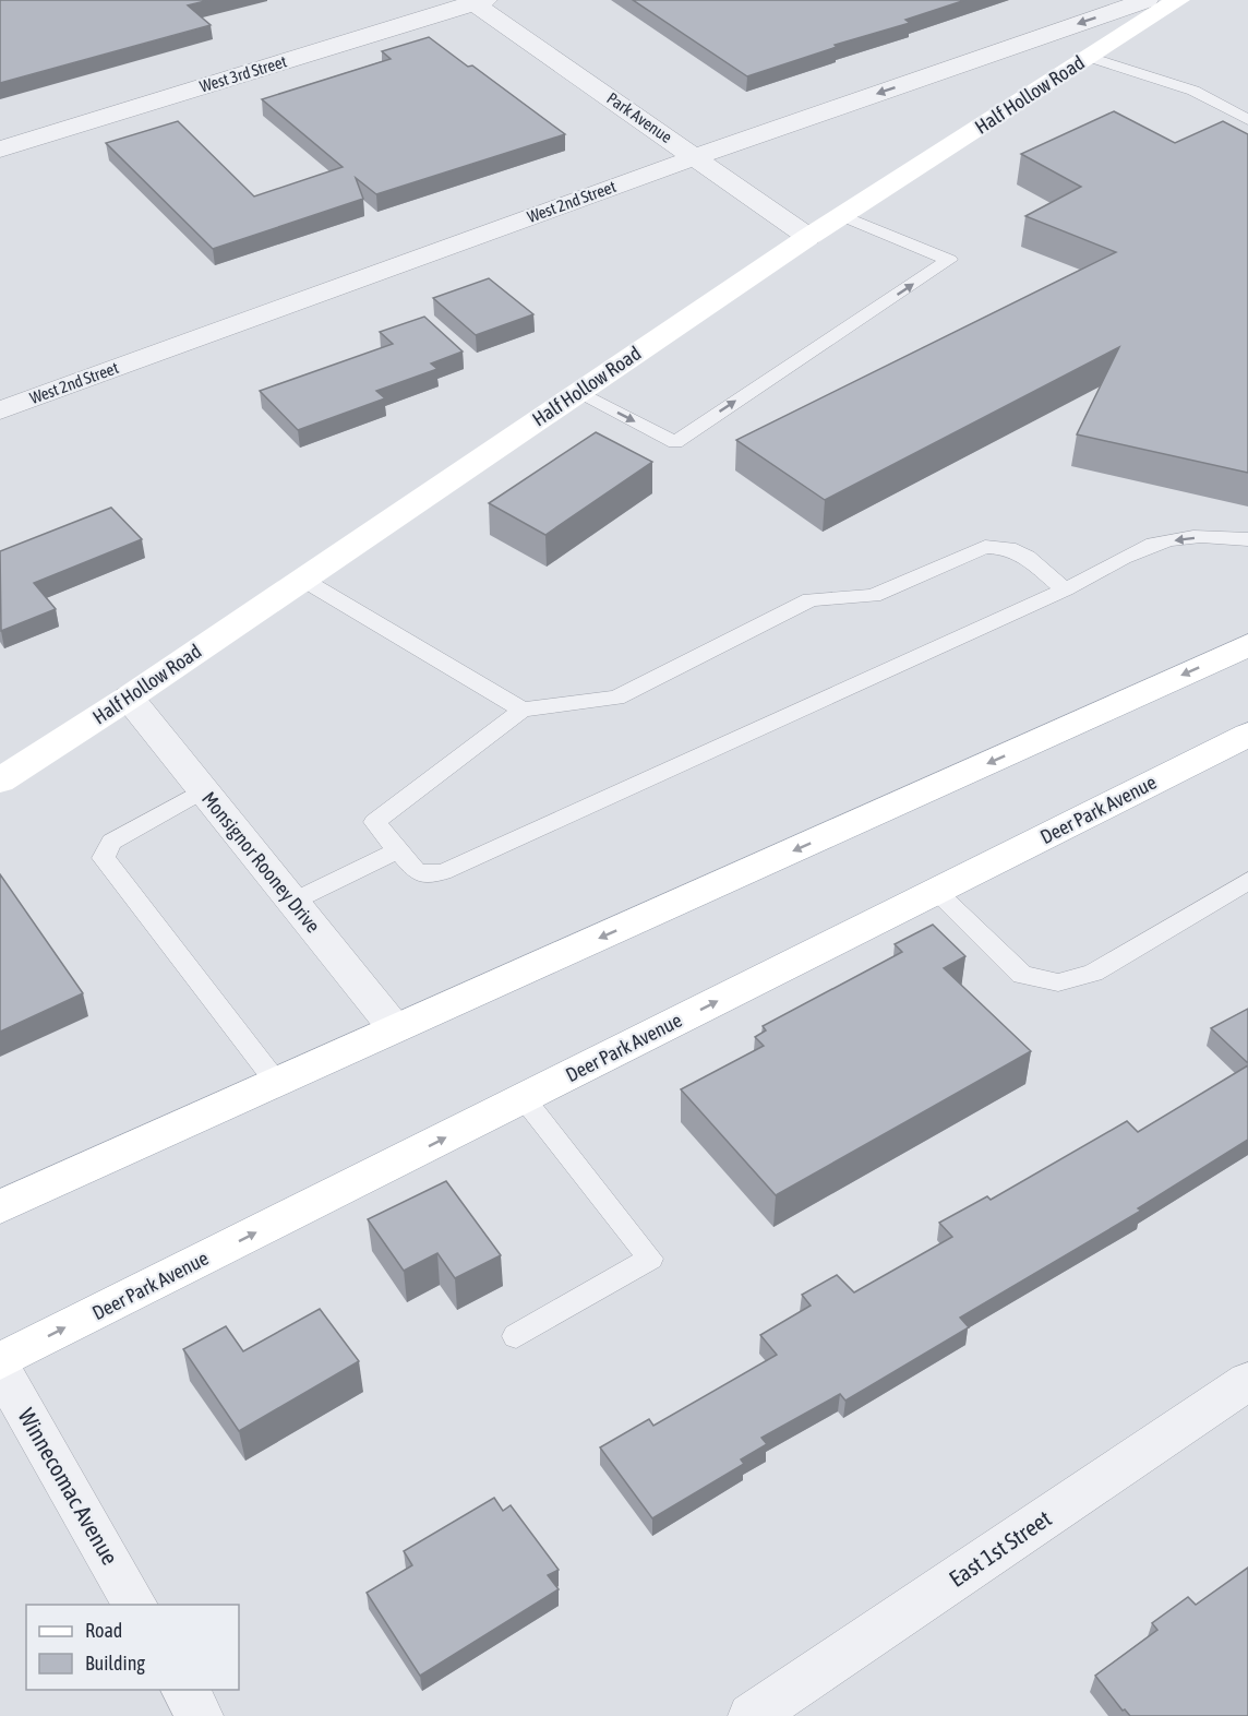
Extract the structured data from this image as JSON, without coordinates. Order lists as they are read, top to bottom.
{
  "streets": {
    "main road": ["Half Hollow Road", "Deer Park Avenue"],
    "street": [
      "West 3rd Street",
      "Park Avenue",
      "West 2nd Street",
      "Monsignor Rooney Drive",
      "Winnecomac Avenue",
      "East 1st Street"
    ]
  },
  "crossings": [
    ["West 3rd Street", "Park Avenue"],
    ["Half Hollow Road", "Park Avenue"],
    ["Half Hollow Road", "Monsignor Rooney Drive"],
    ["Park Avenue", "West 2nd Street"]
  ],
  "one_way": ["West 2nd Street"],
  "legend": ["Road", "Building"]
}
